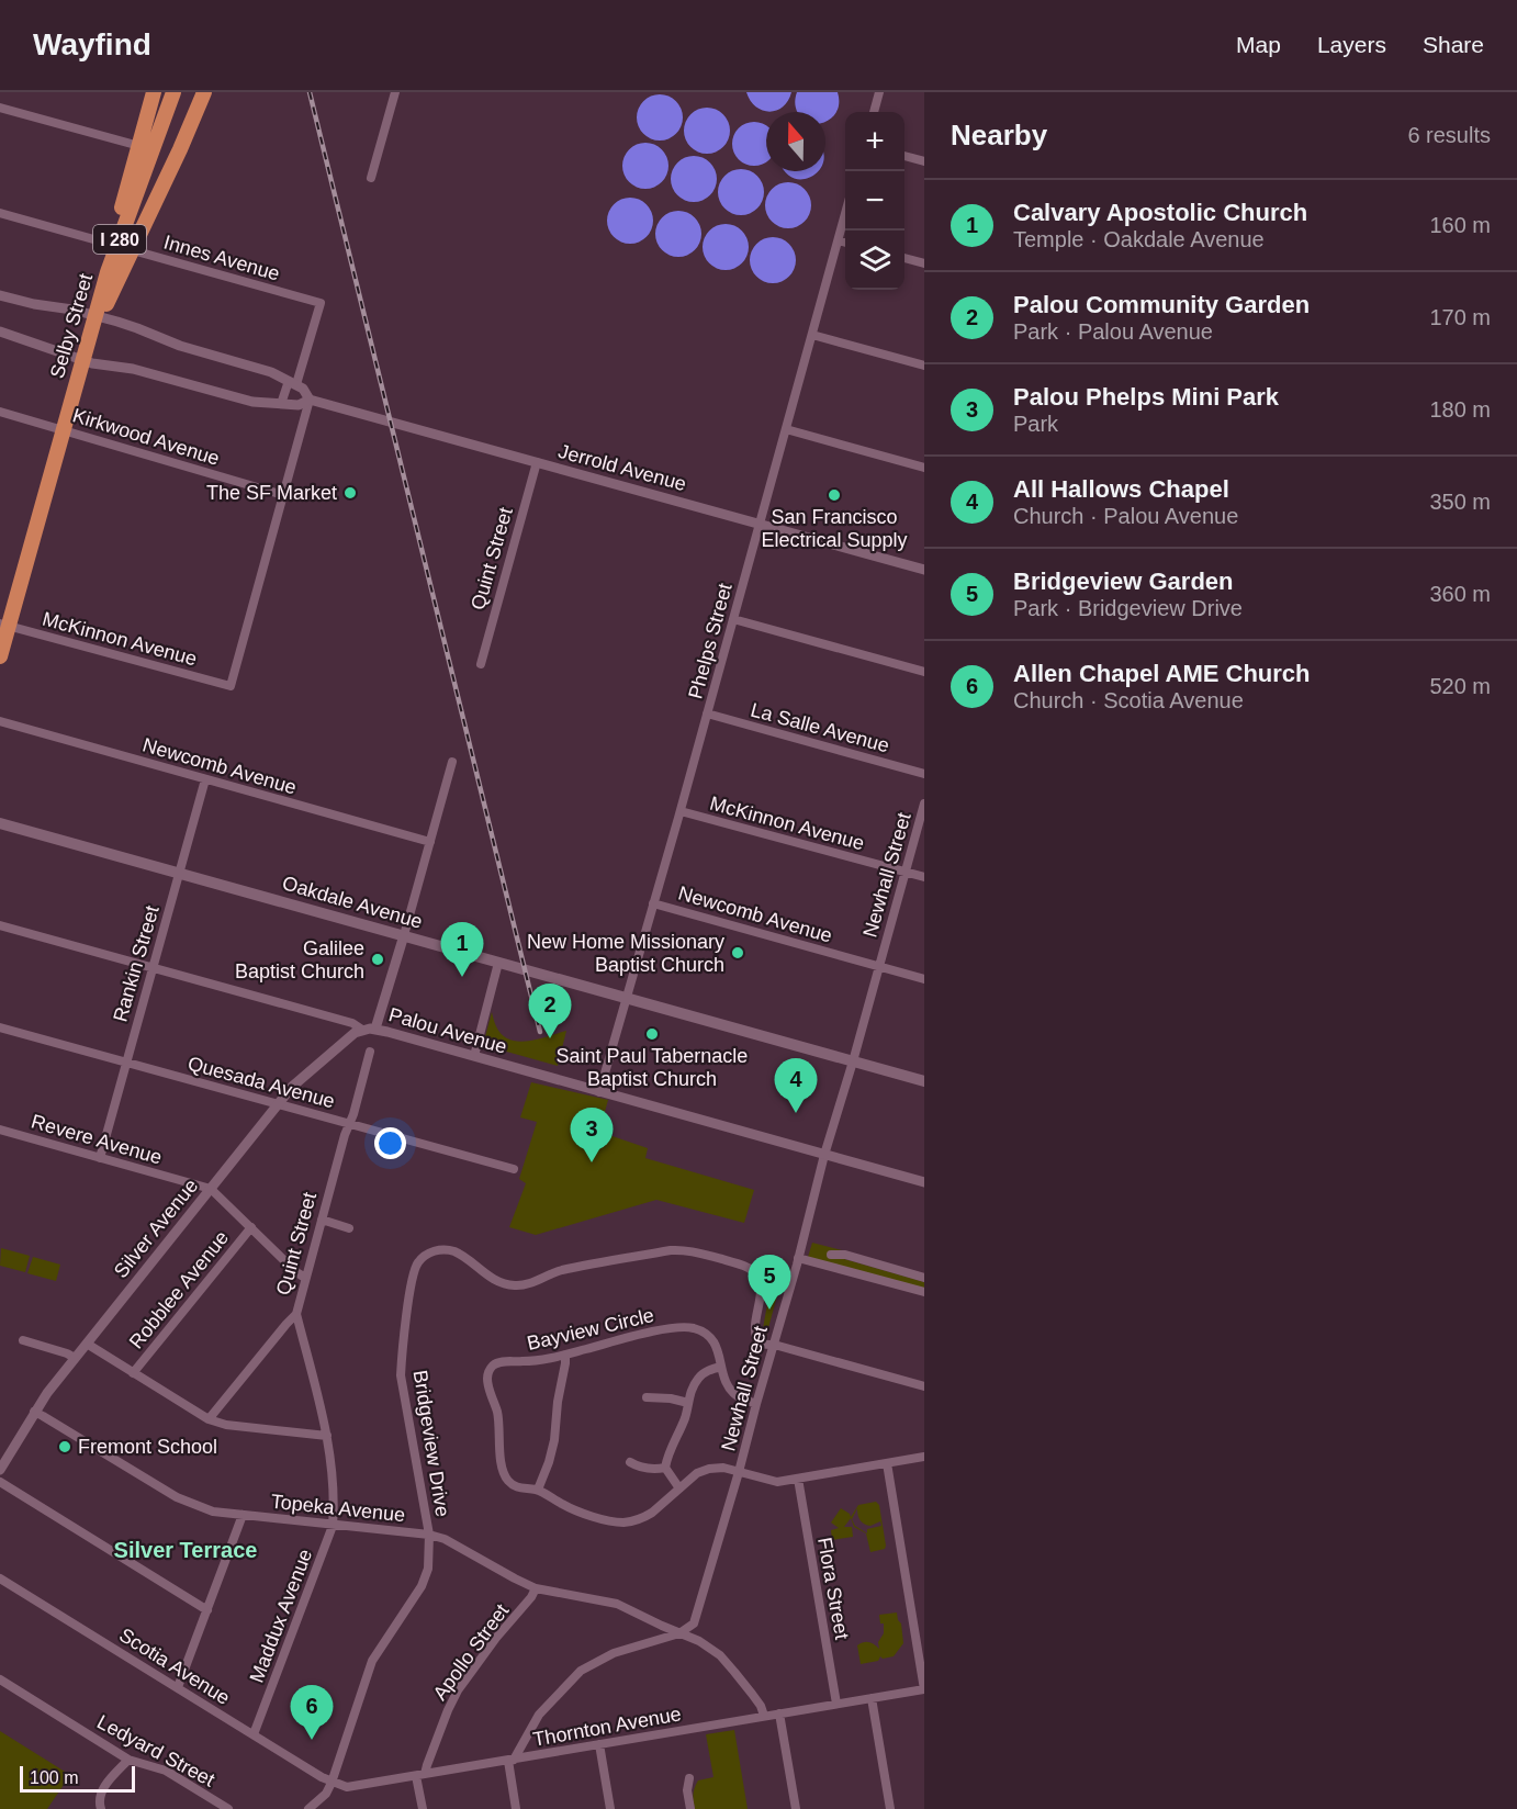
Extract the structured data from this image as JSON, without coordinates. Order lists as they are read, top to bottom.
{
  "streets": {
    "highway": ["I 280"],
    "main road": ["Oakdale Avenue"],
    "street": [
      "Innes Avenue",
      "Selby Street",
      "Kirkwood Avenue",
      "Jerrold Avenue",
      "Quint Street",
      "McKinnon Avenue",
      "Phelps Street",
      "La Salle Avenue",
      "Newcomb Avenue",
      "Newhall Street",
      "Rankin Street",
      "Palou Avenue",
      "Quesada Avenue",
      "Revere Avenue",
      "Silver Avenue",
      "Robblee Avenue",
      "Bayview Circle",
      "Bridgeview Drive",
      "Topeka Avenue",
      "Flora Street",
      "Maddux Avenue",
      "Apollo Street",
      "Scotia Avenue",
      "Thornton Avenue",
      "Ledyard Street"
    ]
  },
  "crossings": [
    ["I 280", "Selby Street"],
    ["I 280", "Jerrold Avenue"],
    ["Innes Avenue", "Selby Street"],
    ["Selby Street", "Jerrold Avenue"],
    ["Kirkwood Avenue", "McKinnon Avenue"],
    ["Jerrold Avenue", "Quint Street"],
    ["Jerrold Avenue", "Phelps Street"],
    ["Quint Street", "Quesada Avenue"],
    ["Quint Street", "Revere Avenue"],
    ["Quint Street", "Maddux Avenue"],
    ["McKinnon Avenue", "Phelps Street"],
    ["McKinnon Avenue", "Newhall Street"],
    ["Phelps Street", "La Salle Avenue"],
    ["Phelps Street", "Newcomb Avenue"],
    ["Phelps Street", "Oakdale Avenue"],
    ["Phelps Street", "Palou Avenue"],
    ["Newcomb Avenue", "Newhall Street"],
    ["Newcomb Avenue", "Rankin Street"],
    ["Newhall Street", "Oakdale Avenue"],
    ["Newhall Street", "Palou Avenue"],
    ["Newhall Street", "Bayview Circle"],
    ["Newhall Street", "Bridgeview Drive"],
    ["Newhall Street", "Topeka Avenue"],
    ["Oakdale Avenue", "Rankin Street"],
    ["Rankin Street", "Palou Avenue"],
    ["Rankin Street", "Quesada Avenue"],
    ["Rankin Street", "Revere Avenue"],
    ["Palou Avenue", "Silver Avenue"],
    ["Quesada Avenue", "Silver Avenue"],
    ["Revere Avenue", "Silver Avenue"],
    ["Revere Avenue", "Robblee Avenue"],
    ["Silver Avenue", "Topeka Avenue"],
    ["Bayview Circle", "Flora Street"],
    ["Bridgeview Drive", "Topeka Avenue"],
    ["Bridgeview Drive", "Scotia Avenue"],
    ["Bridgeview Drive", "Thornton Avenue"],
    ["Topeka Avenue", "Maddux Avenue"],
    ["Topeka Avenue", "Apollo Street"],
    ["Topeka Avenue", "Thornton Avenue"],
    ["Flora Street", "Thornton Avenue"],
    ["Maddux Avenue", "Scotia Avenue"],
    ["Apollo Street", "Thornton Avenue"],
    ["Scotia Avenue", "Thornton Avenue"]
  ],
  "districts": ["Silver Terrace"],
  "places": [
    "The SF Market",
    "San Francisco Electrical Supply",
    "New Home Missionary Baptist Church",
    "Galilee Baptist Church",
    "Saint Paul Tabernacle Baptist Church",
    "Fremont School"
  ],
  "scale_bar": "100 m",
  "north": "top",
  "page": {
    "header": "Wayfind",
    "nav": ["Map", "Layers", "Share"],
    "heading": ["Nearby", "6 results"],
    "map_buttons": ["+", "−"],
    "list": [
      {
        "mark": "1",
        "name": "Calvary Apostolic Church",
        "note": "Temple · Oakdale Avenue",
        "value": "160 m"
      },
      {
        "mark": "2",
        "name": "Palou Community Garden",
        "note": "Park · Palou Avenue",
        "value": "170 m"
      },
      {
        "mark": "3",
        "name": "Palou Phelps Mini Park",
        "note": "Park",
        "value": "180 m"
      },
      {
        "mark": "4",
        "name": "All Hallows Chapel",
        "note": "Church · Palou Avenue",
        "value": "350 m"
      },
      {
        "mark": "5",
        "name": "Bridgeview Garden",
        "note": "Park · Bridgeview Drive",
        "value": "360 m"
      },
      {
        "mark": "6",
        "name": "Allen Chapel AME Church",
        "note": "Church · Scotia Avenue",
        "value": "520 m"
      }
    ],
    "pins": [
      "1",
      "2",
      "4",
      "3",
      "5",
      "6"
    ],
    "scale": "100 m"
  }
}
